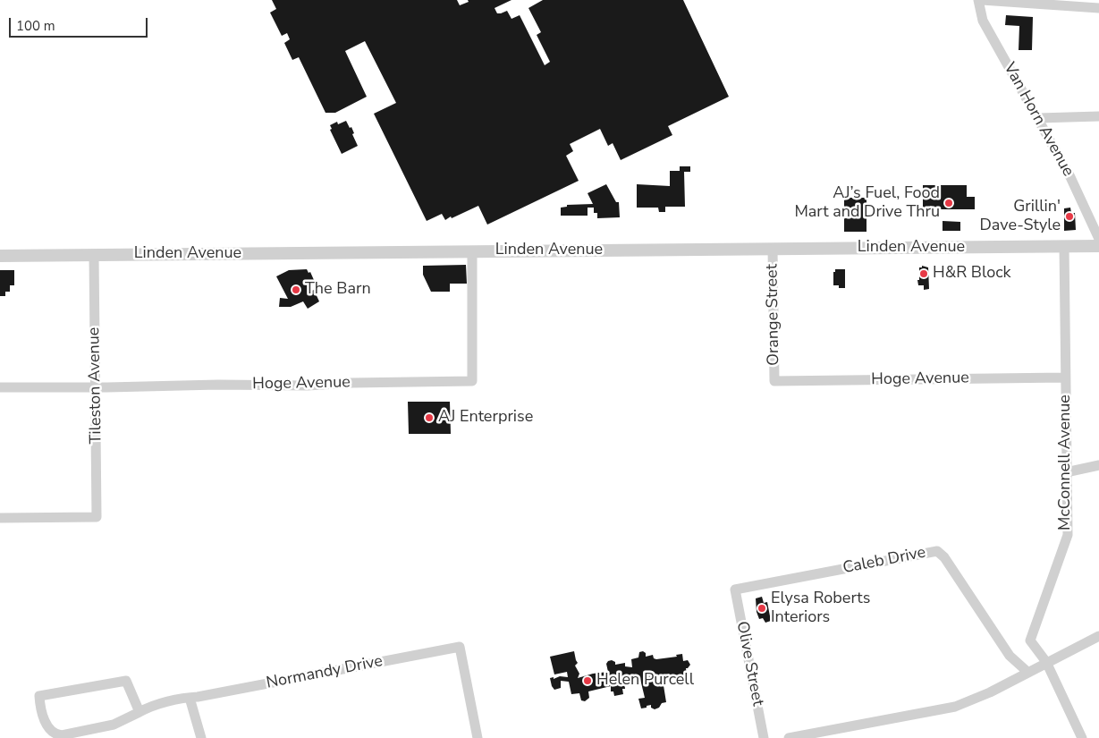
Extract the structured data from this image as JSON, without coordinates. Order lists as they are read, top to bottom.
{
  "streets": {
    "street": [
      "Van Horn Avenue",
      "Linden Avenue",
      "Orange Street",
      "Hoge Avenue",
      "Tileston Avenue",
      "McConnell Avenue",
      "Caleb Drive",
      "Olive Street",
      "Normandy Drive"
    ]
  },
  "crossings": [
    ["Linden Avenue", "Orange Street"],
    ["Linden Avenue", "Hoge Avenue"],
    ["Linden Avenue", "Tileston Avenue"],
    ["Linden Avenue", "McConnell Avenue"],
    ["Orange Street", "Hoge Avenue"],
    ["Hoge Avenue", "Tileston Avenue"],
    ["Hoge Avenue", "McConnell Avenue"],
    ["Caleb Drive", "Olive Street"]
  ],
  "places": [
    "AJ’s Fuel, Food Mart and Drive Thru",
    "Grillin' Dave-Style",
    "H&R Block",
    "The Barn",
    "AJ Enterprise",
    "Elysa Roberts Interiors",
    "Helen Purcell"
  ],
  "scale_bar": "100 m"
}
